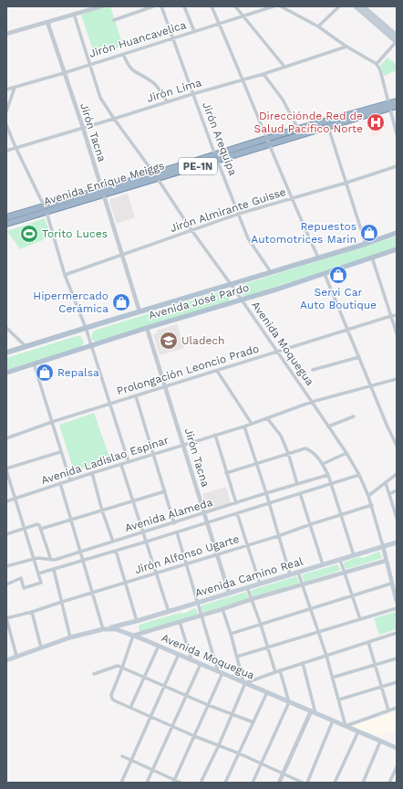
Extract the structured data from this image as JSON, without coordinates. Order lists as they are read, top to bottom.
{
  "streets": {
    "highway": ["PE-1N", "Avenida Enrique Meiggs"],
    "main road": ["Avenida José Pardo", "Avenida Moquegua", "Avenida Camino Real"],
    "street": [
      "Jirón Huancavelica",
      "Jirón Lima",
      "Jirón Tacna",
      "Jirón Arequipa",
      "Jirón Almirante Guisse",
      "Prolongación Leoncio Prado",
      "Avenida Ladislao Espinar",
      "Avenida Alameda",
      "Jirón Alfonso Ugarte"
    ]
  },
  "crossings": [
    ["Jirón Huancavelica", "Jirón Tacna"],
    ["Jirón Huancavelica", "Jirón Arequipa"],
    ["Jirón Huancavelica", "Avenida Moquegua"],
    ["Jirón Lima", "Jirón Tacna"],
    ["Jirón Lima", "Jirón Arequipa"],
    ["Jirón Lima", "Avenida Moquegua"],
    ["Jirón Tacna", "Avenida Enrique Meiggs"],
    ["Jirón Tacna", "Jirón Almirante Guisse"],
    ["Jirón Tacna", "Avenida José Pardo"],
    ["Jirón Tacna", "Prolongación Leoncio Prado"],
    ["Jirón Tacna", "Avenida Ladislao Espinar"],
    ["Jirón Tacna", "Avenida Alameda"],
    ["Jirón Tacna", "Jirón Alfonso Ugarte"],
    ["Jirón Tacna", "Avenida Camino Real"],
    ["Jirón Arequipa", "Avenida Enrique Meiggs"],
    ["Jirón Arequipa", "Jirón Almirante Guisse"],
    ["Jirón Arequipa", "Avenida José Pardo"],
    ["Avenida Enrique Meiggs", "Avenida Moquegua"],
    ["Jirón Almirante Guisse", "Avenida Moquegua"],
    ["Avenida José Pardo", "Avenida Moquegua"],
    ["Avenida Moquegua", "Prolongación Leoncio Prado"],
    ["Avenida Moquegua", "Avenida Ladislao Espinar"],
    ["Avenida Moquegua", "Avenida Alameda"],
    ["Avenida Moquegua", "Jirón Alfonso Ugarte"],
    ["Avenida Moquegua", "Avenida Camino Real"]
  ],
  "places": {
    "hospital": ["Direcciónde Red de Salud Pacífico Norte"],
    "shop": [
      "Repuestos Automotrices Marin",
      "Servi Car Auto Boutique",
      "Hipermercado Cerámica",
      "Repalsa"
    ],
    "sports": ["Torito Luces"],
    "school or university": ["Uladech"]
  }
}
